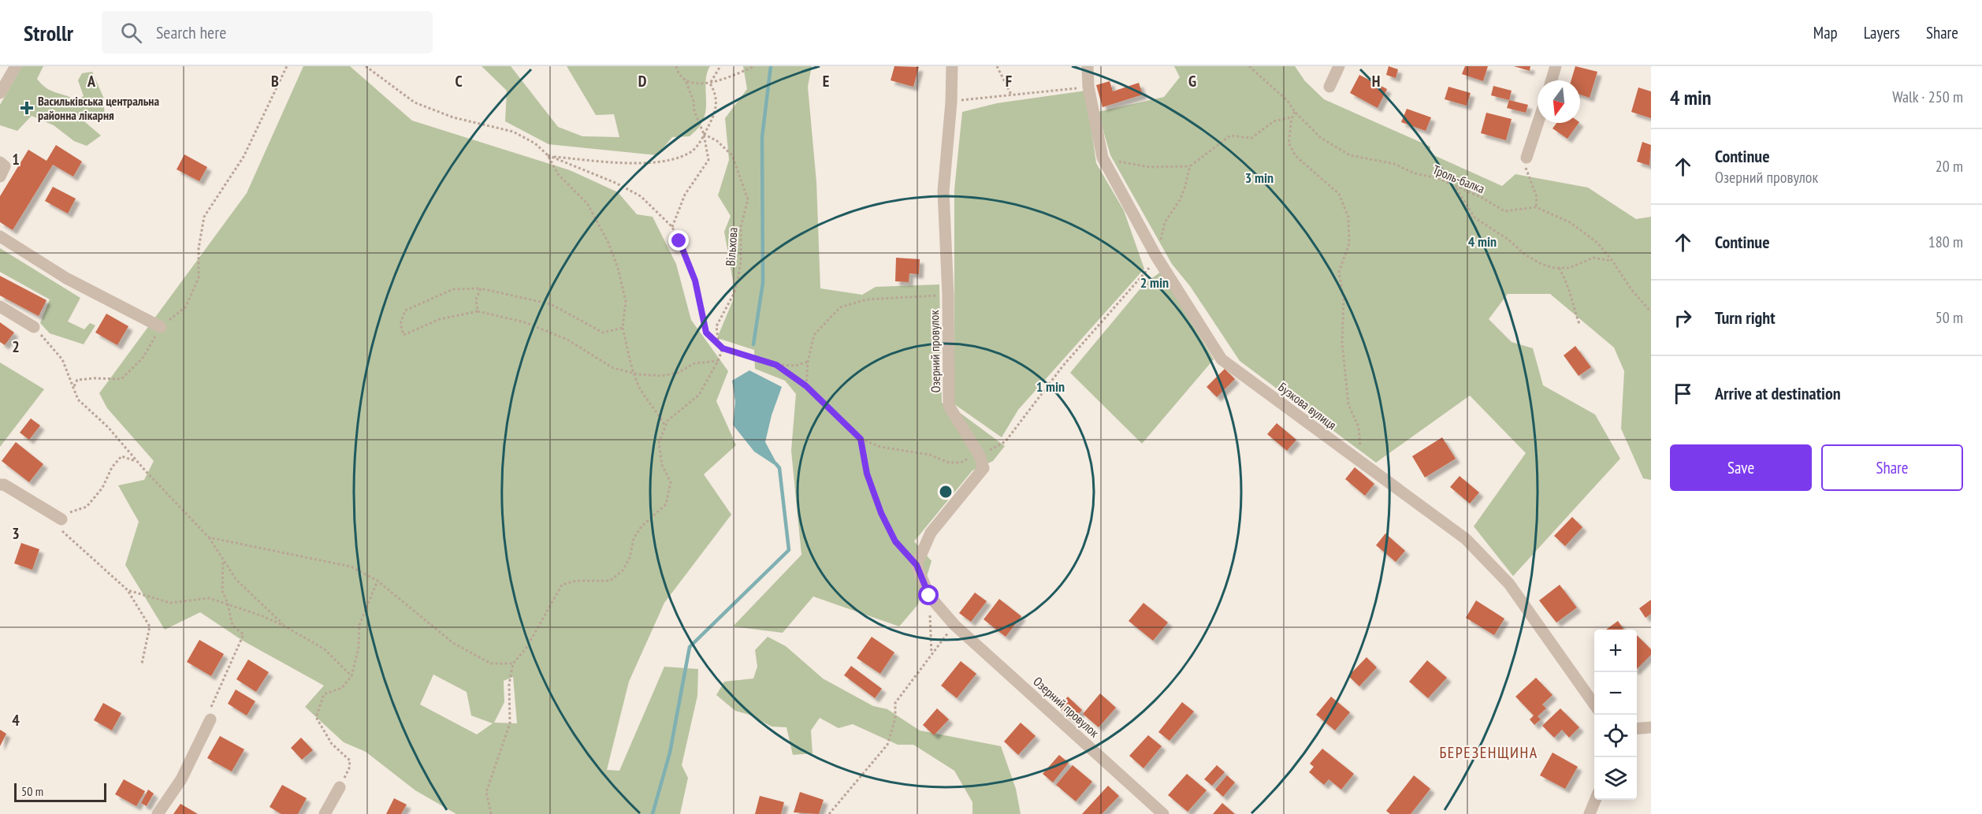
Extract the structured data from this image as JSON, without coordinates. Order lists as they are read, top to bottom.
{
  "streets": {
    "street": ["Озерний провулок", "Бузкова вулиця"],
    "path": ["Троль-балка", "Вільхова"]
  },
  "districts": ["БЕРЕЗЕНЩИНА"],
  "places": {
    "health": ["Васильківська центральна районна лікарня"]
  },
  "scale_bar": "50 m",
  "north": "bottom",
  "page": {
    "header": "Strollr",
    "search": "Search here",
    "nav": ["Map", "Layers", "Share"],
    "heading": ["4 min", "Walk · 250 m"],
    "list": [
      ["Continue", "Озерний провулок", "20 m"],
      ["Continue", "180 m"],
      ["Turn right", "50 m"],
      "Arrive at destination"
    ],
    "buttons": ["Save", "Share"],
    "map_buttons": ["+", "−"],
    "scale": "50 m"
  },
  "grid": {
    "columns": [
      "A",
      "B",
      "C",
      "D",
      "E",
      "F",
      "G",
      "H"
    ],
    "rows": [
      "1",
      "2",
      "3",
      "4"
    ]
  },
  "rings": [
    "3 min",
    "4 min",
    "2 min",
    "1 min"
  ]
}
